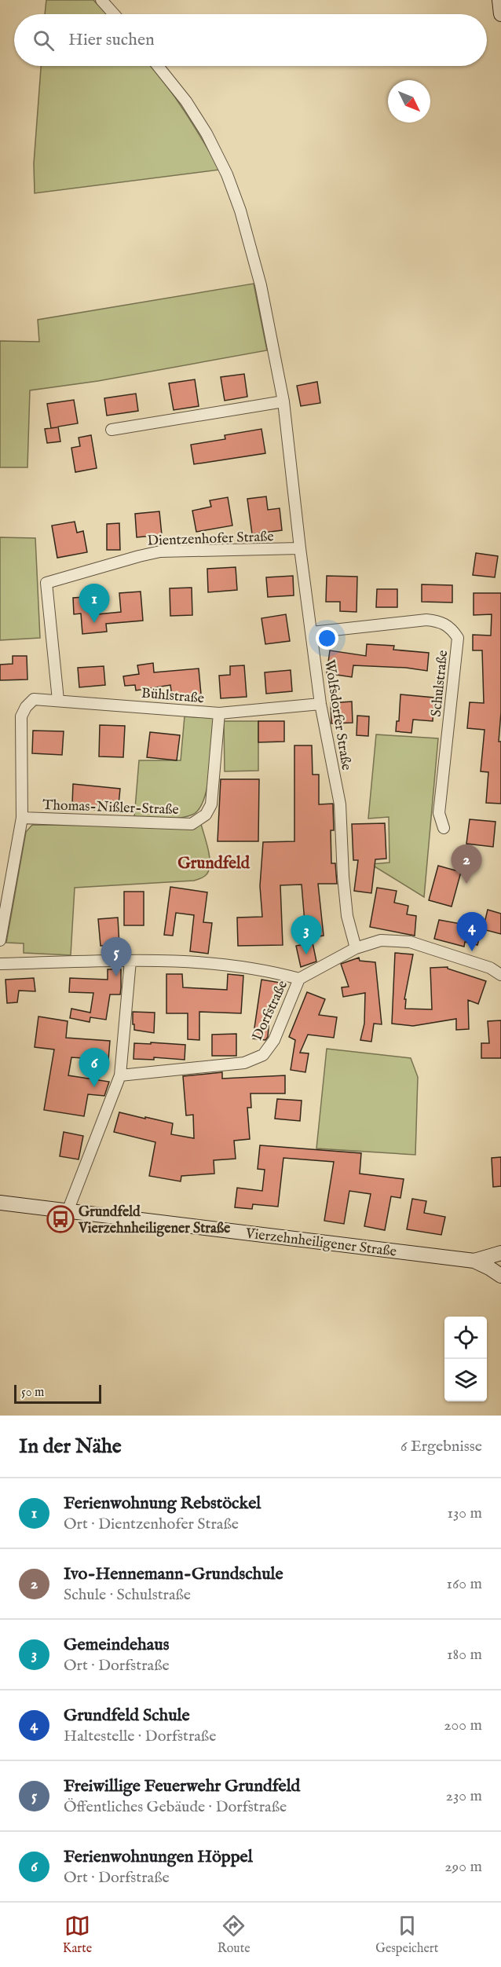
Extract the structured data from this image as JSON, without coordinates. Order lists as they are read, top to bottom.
{
  "streets": {
    "street": [
      "Dientzenhofer Straße",
      "Schulstraße",
      "Bühlstraße",
      "Wolfsdorfer Straße",
      "Thomas-Nißler-Straße",
      "Dorfstraße",
      "Vierzehnheiligener Straße"
    ]
  },
  "crossings": [
    ["Dientzenhofer Straße", "Bühlstraße"],
    ["Dientzenhofer Straße", "Wolfsdorfer Straße"],
    ["Schulstraße", "Wolfsdorfer Straße"],
    ["Bühlstraße", "Wolfsdorfer Straße"],
    ["Bühlstraße", "Thomas-Nißler-Straße"],
    ["Wolfsdorfer Straße", "Dorfstraße"]
  ],
  "districts": ["Grundfeld"],
  "places": {
    "bus stop": ["Grundfeld Vierzehnheiligener Straße"]
  },
  "scale_bar": "50 m",
  "north": "bottom right",
  "page": {
    "search": "Hier suchen",
    "pins": [
      "1",
      "2",
      "4",
      "3",
      "5",
      "6"
    ],
    "scale": "50 m",
    "heading": ["In der Nähe", "6 Ergebnisse"],
    "list": [
      {
        "mark": "1",
        "name": "Ferienwohnung Rebstöckel",
        "note": "Ort · Dientzenhofer Straße",
        "value": "130 m"
      },
      {
        "mark": "2",
        "name": "Ivo-Hennemann-Grundschule",
        "note": "Schule · Schulstraße",
        "value": "160 m"
      },
      {
        "mark": "3",
        "name": "Gemeindehaus",
        "note": "Ort · Dorfstraße",
        "value": "180 m"
      },
      {
        "mark": "4",
        "name": "Grundfeld Schule",
        "note": "Haltestelle · Dorfstraße",
        "value": "200 m"
      },
      {
        "mark": "5",
        "name": "Freiwillige Feuerwehr Grundfeld",
        "note": "Öffentliches Gebäude · Dorfstraße",
        "value": "230 m"
      },
      {
        "mark": "6",
        "name": "Ferienwohnungen Höppel",
        "note": "Ort · Dorfstraße",
        "value": "290 m"
      }
    ],
    "nav": ["Karte", "Route", "Gespeichert"]
  }
}
